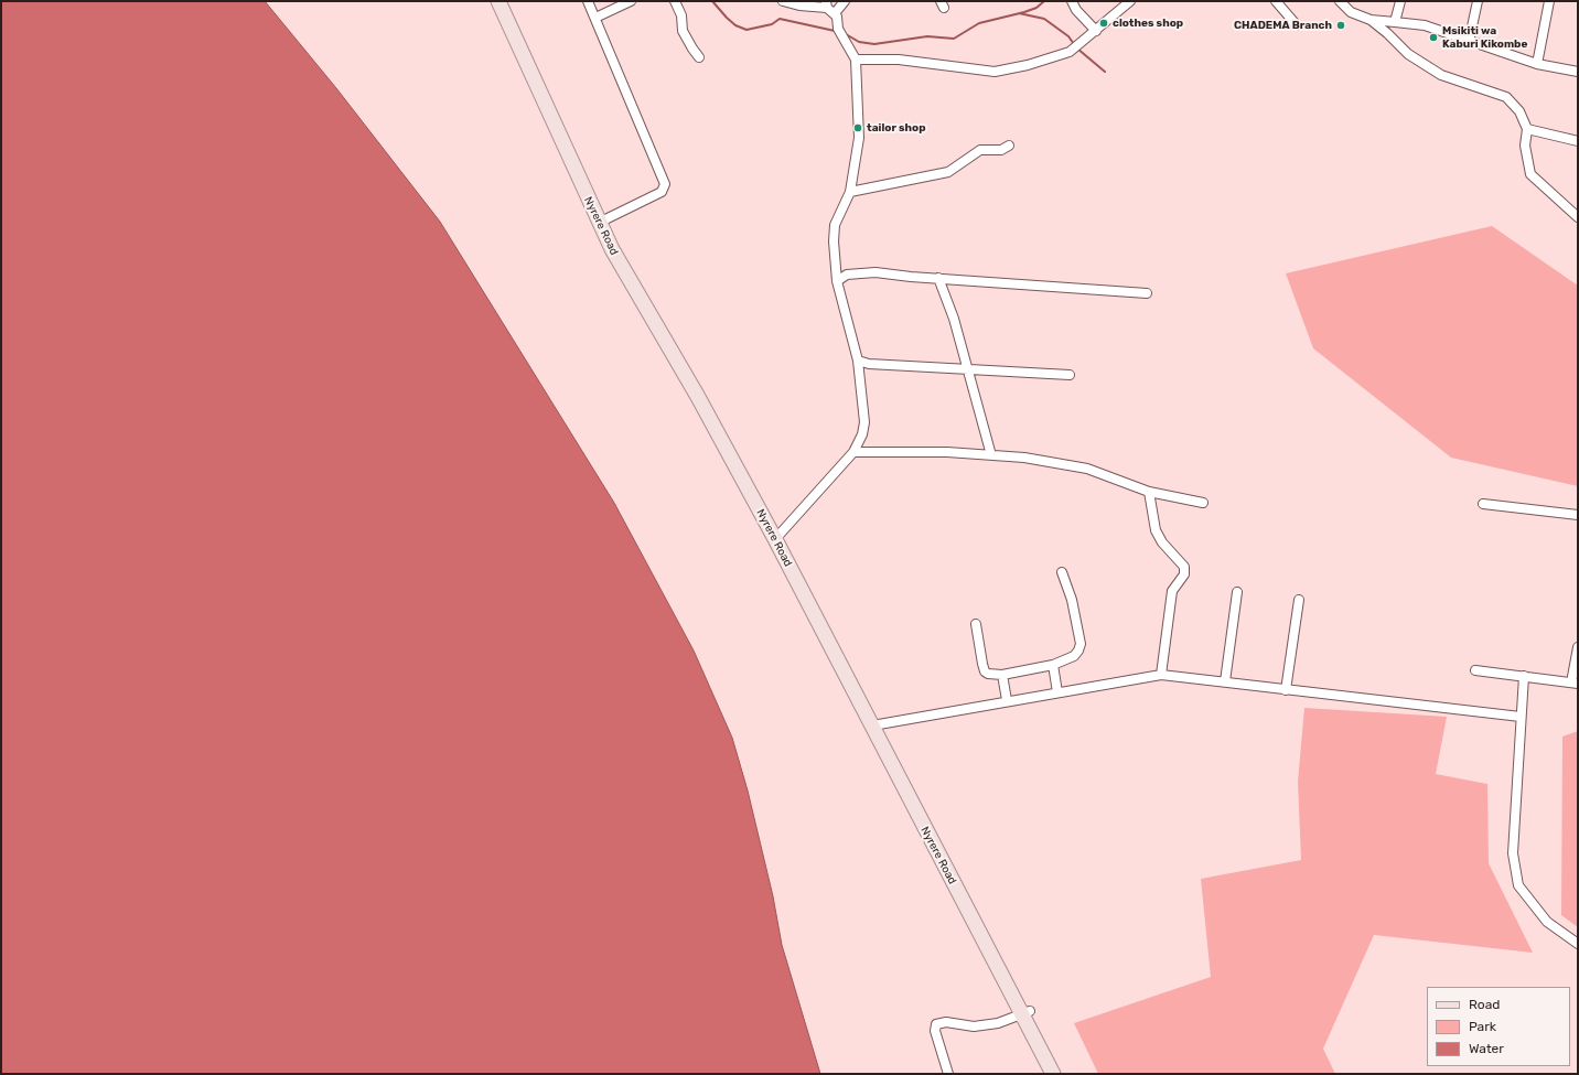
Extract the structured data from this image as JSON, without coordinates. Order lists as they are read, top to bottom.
{
  "streets": {
    "main road": ["Nyrere Road"]
  },
  "places": [
    "clothes shop",
    "CHADEMA Branch",
    "Msikiti wa Kaburi Kikombe",
    "tailor shop"
  ],
  "legend": ["Road", "Park", "Water"]
}
